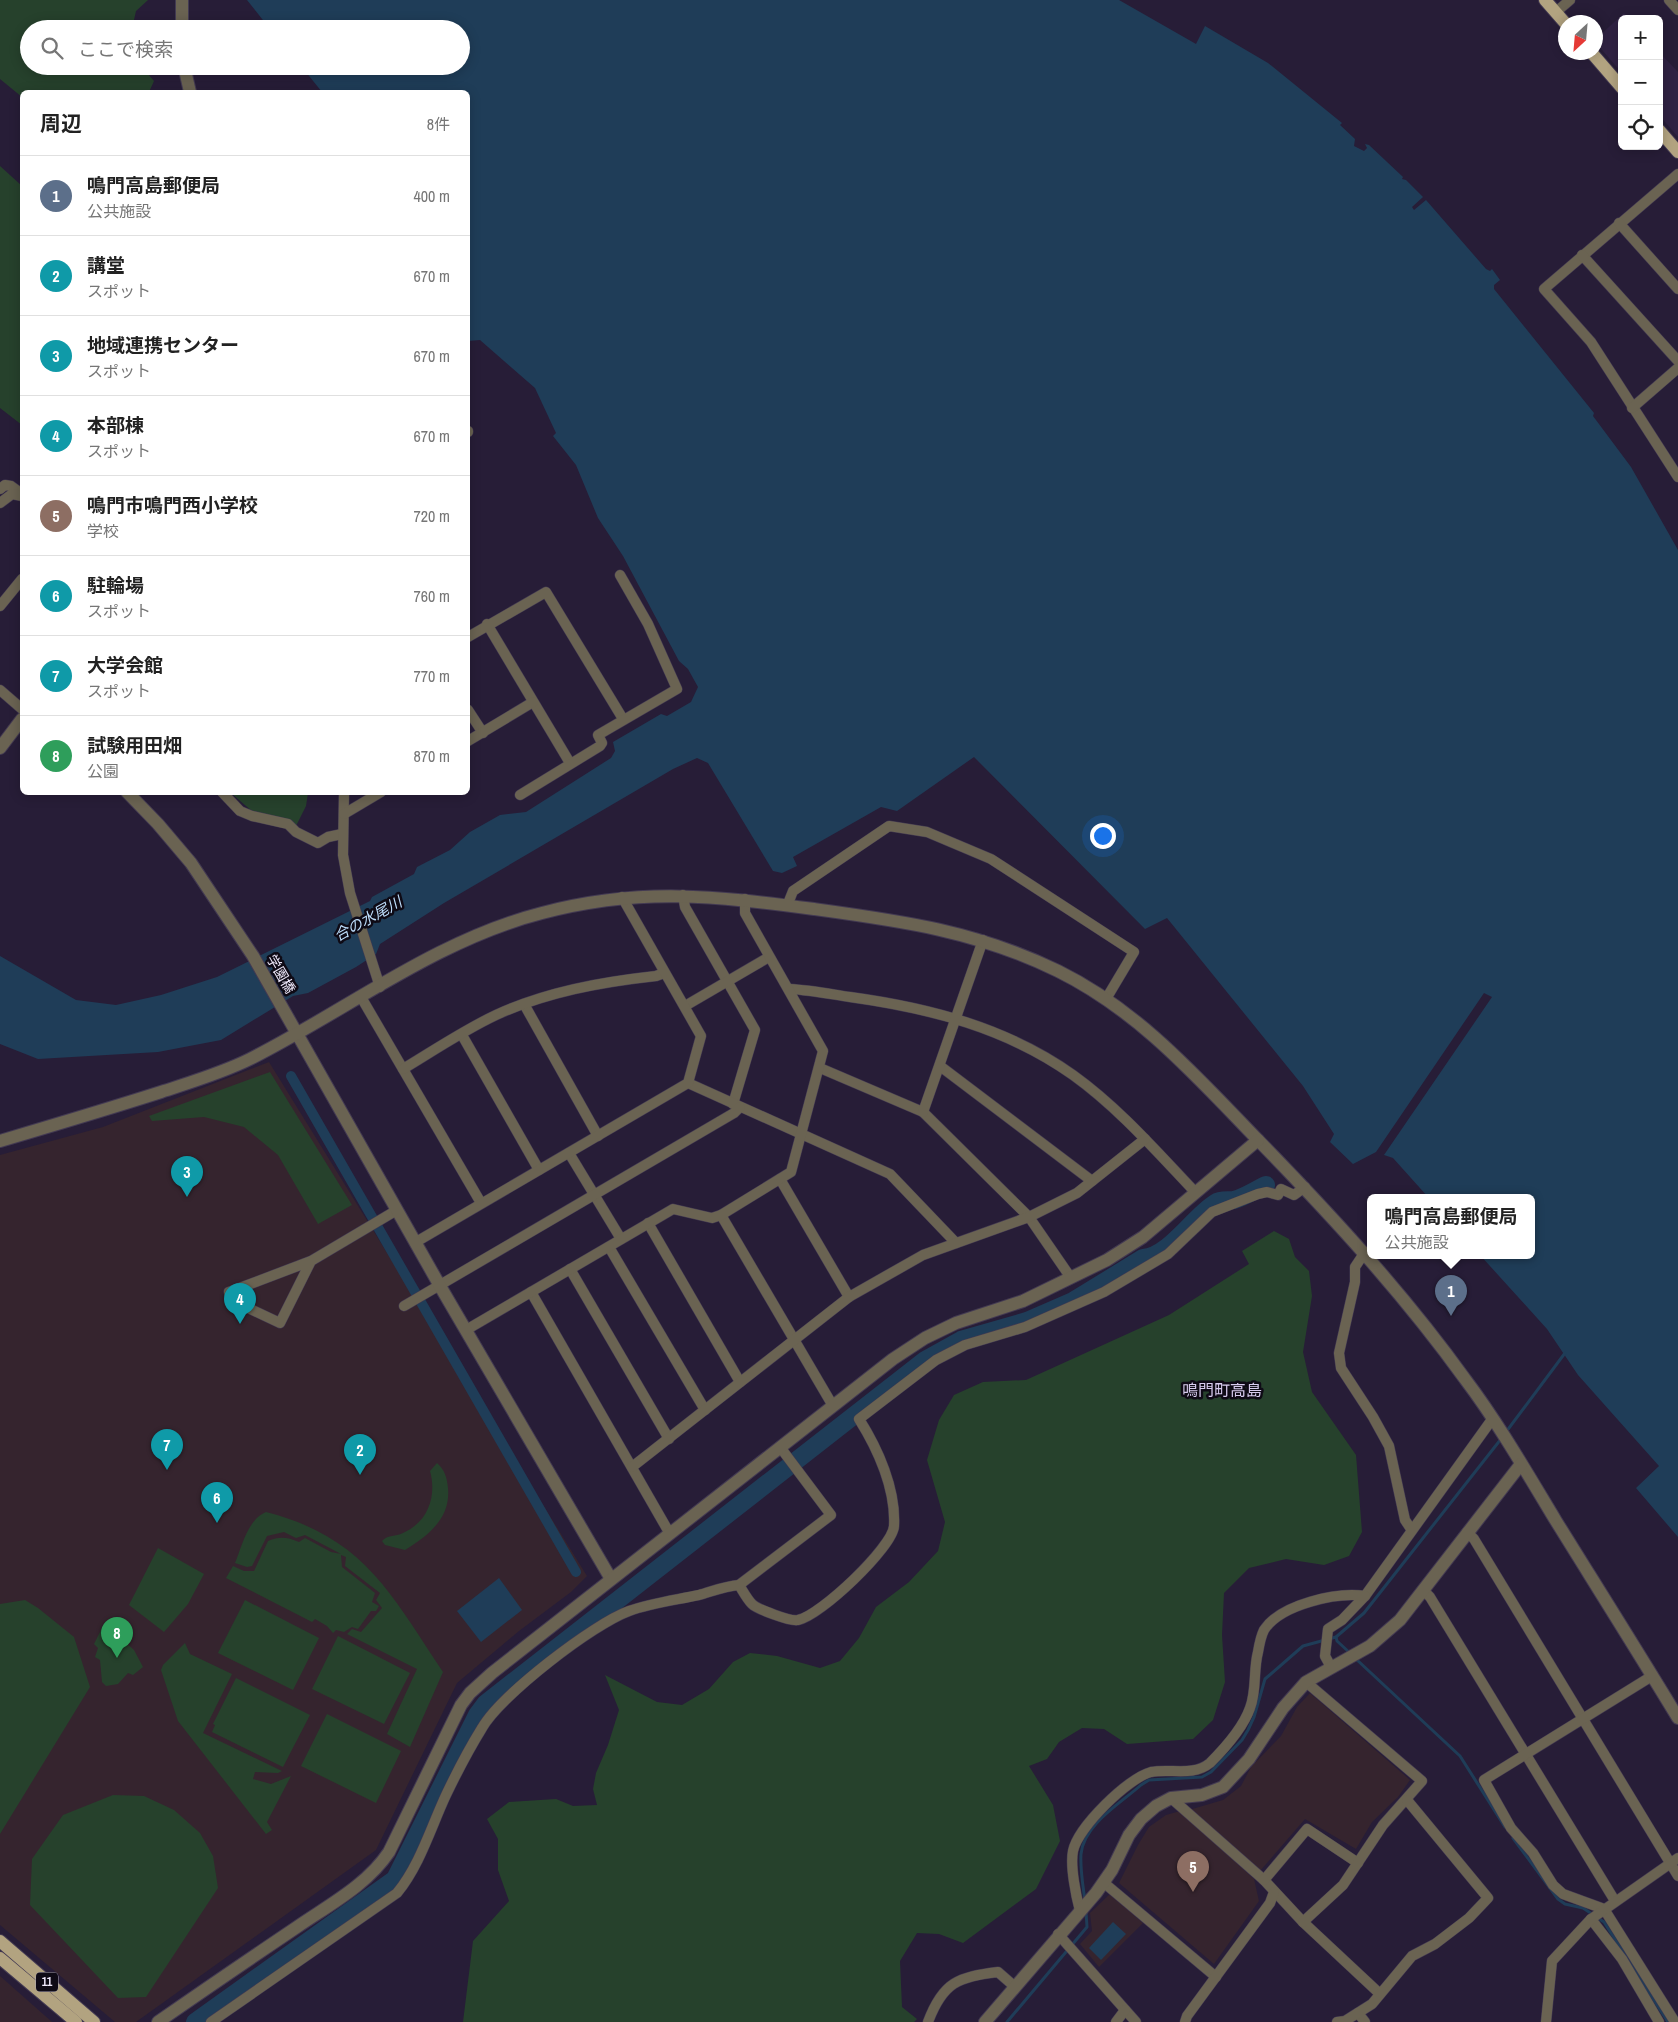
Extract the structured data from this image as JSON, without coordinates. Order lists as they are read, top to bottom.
{
  "streets": {
    "main road": ["11"],
    "street": ["学園橋"]
  },
  "districts": ["鳴門町高島"],
  "water": ["合の水尾川"],
  "north": "bottom left",
  "page": {
    "map_buttons": ["+", "−"],
    "search": "ここで検索",
    "heading": ["周辺", "8件"],
    "list": [
      {
        "mark": "1",
        "name": "鳴門高島郵便局",
        "note": "公共施設",
        "value": "400 m"
      },
      {
        "mark": "2",
        "name": "講堂",
        "note": "スポット",
        "value": "670 m"
      },
      {
        "mark": "3",
        "name": "地域連携センター",
        "note": "スポット",
        "value": "670 m"
      },
      {
        "mark": "4",
        "name": "本部棟",
        "note": "スポット",
        "value": "670 m"
      },
      {
        "mark": "5",
        "name": "鳴門市鳴門西小学校",
        "note": "学校",
        "value": "720 m"
      },
      {
        "mark": "6",
        "name": "駐輪場",
        "note": "スポット",
        "value": "760 m"
      },
      {
        "mark": "7",
        "name": "大学会館",
        "note": "スポット",
        "value": "770 m"
      },
      {
        "mark": "8",
        "name": "試験用田畑",
        "note": "公園",
        "value": "870 m"
      }
    ],
    "pins": [
      "3",
      "1",
      "4",
      "7",
      "2",
      "6",
      "8",
      "5"
    ],
    "popup": ["鳴門高島郵便局", "公共施設"]
  }
}
